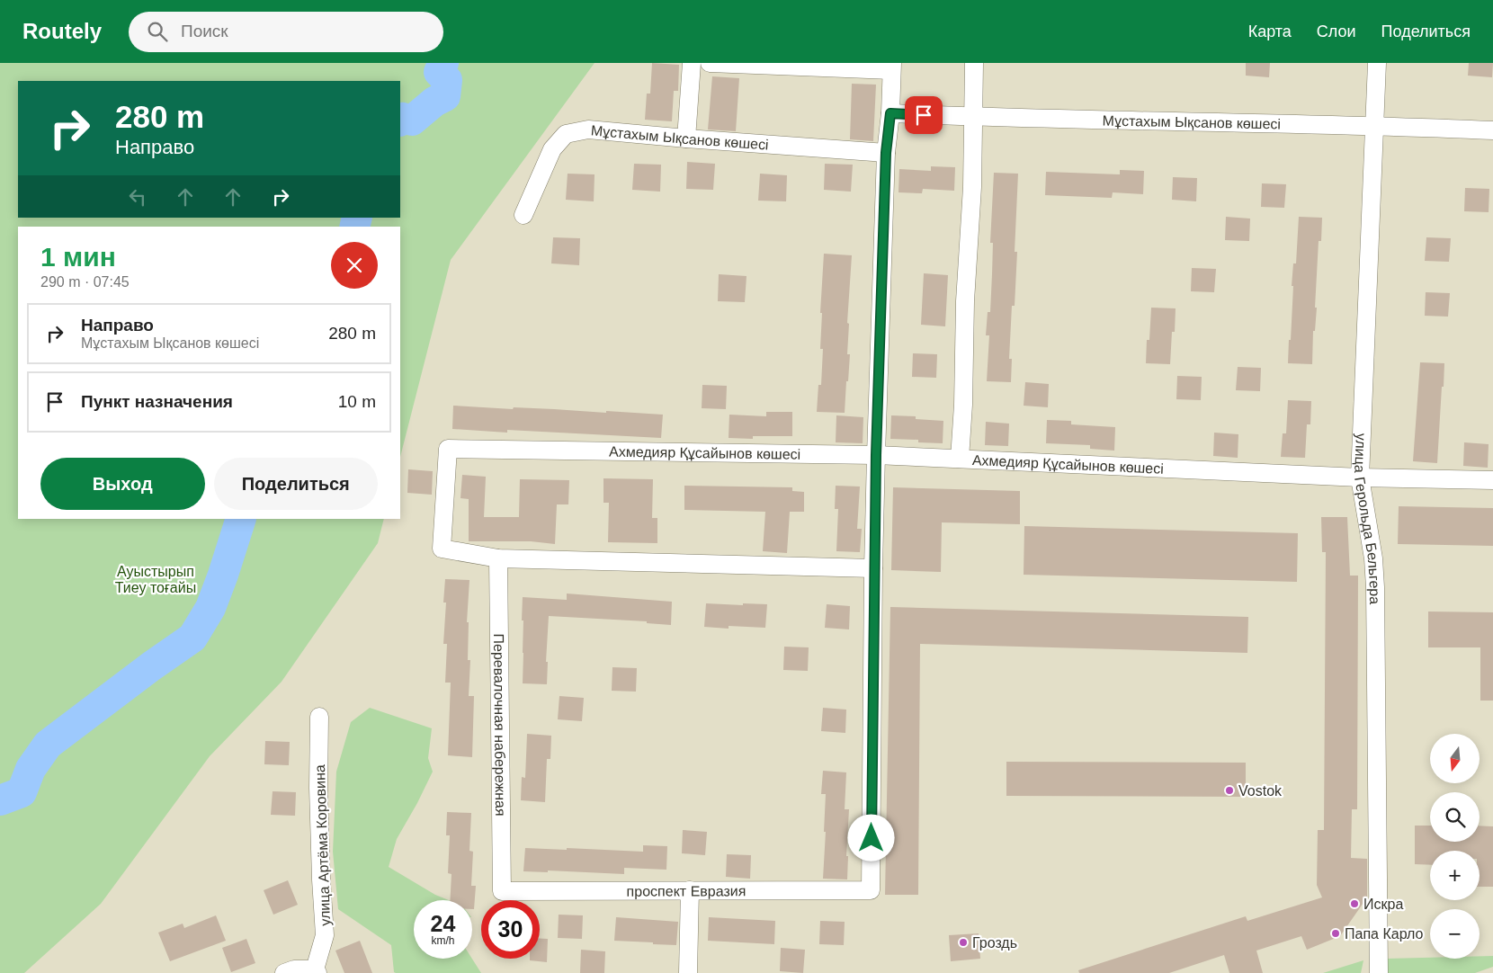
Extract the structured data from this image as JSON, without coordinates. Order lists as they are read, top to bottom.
{
  "streets": {
    "street": [
      "Мұстахым Ықсанов көшесі",
      "Ахмедияр Құсайынов көшесі",
      "улица Герольда Бельгера",
      "Перевалочная набережная",
      "улица Артёма Коровина",
      "проспект Евразия"
    ]
  },
  "crossings": [
    ["Мұстахым Ықсанов көшесі", "улица Герольда Бельгера"],
    ["Ахмедияр Құсайынов көшесі", "улица Герольда Бельгера"],
    ["Ахмедияр Құсайынов көшесі", "Перевалочная набережная"],
    ["Ахмедияр Құсайынов көшесі", "проспект Евразия"],
    ["Перевалочная набережная", "проспект Евразия"]
  ],
  "parks": ["Ауыстырып Тиеу тоғайы"],
  "places": [
    "Vostok",
    "Искра",
    "Папа Карло",
    "Гроздь"
  ],
  "north": "bottom",
  "page": {
    "header": "Routely",
    "search": "Поиск",
    "nav": ["Карта", "Слои", "Поделиться"],
    "turn": ["280 m", "Направо"],
    "heading": ["1 мин", "290 m · 07:45"],
    "list": [
      {
        "name": "Направо",
        "note": "Мұстахым Ықсанов көшесі",
        "value": "280 m"
      },
      {
        "name": "Пункт назначения",
        "value": "10 m"
      }
    ],
    "buttons": ["Выход", "Поделиться"],
    "map_buttons": ["+", "−"],
    "speed": "24 km/h",
    "limit": "30"
  }
}
